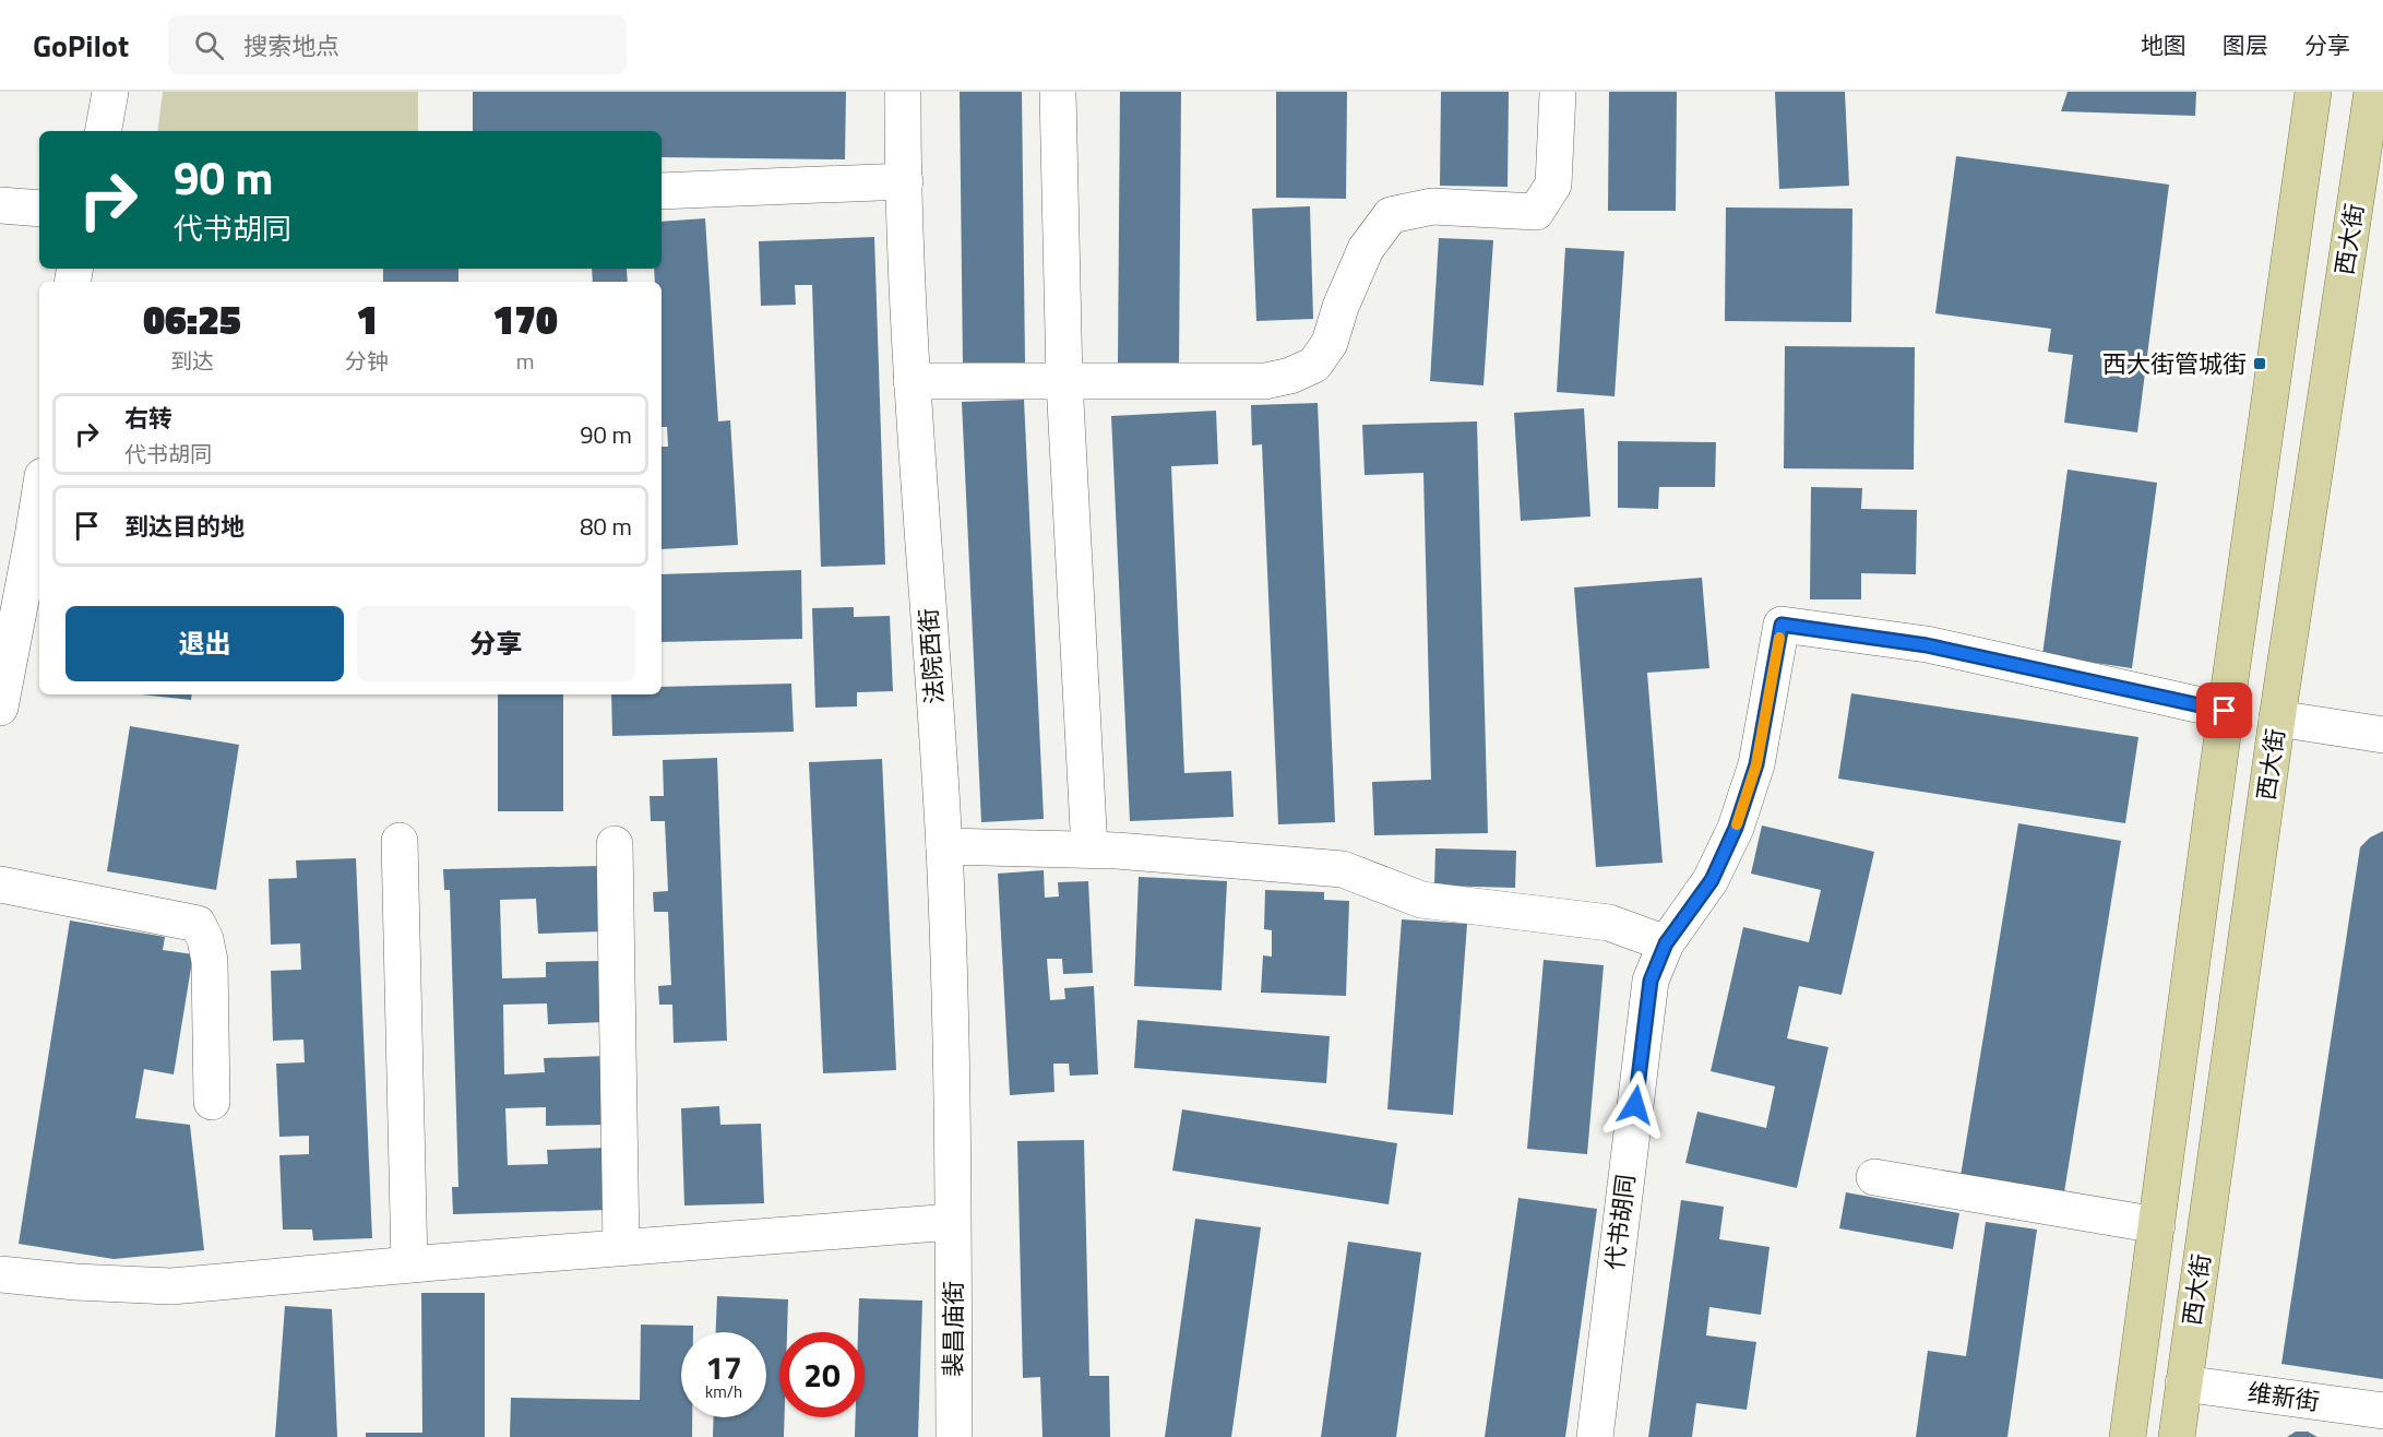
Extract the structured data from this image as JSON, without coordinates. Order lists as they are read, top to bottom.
{
  "streets": {
    "main road": ["西大街"],
    "street": [
      "法院西街",
      "代书胡同",
      "裴昌庙街",
      "维新街"
    ]
  },
  "crossings": [
    ["西大街", "代书胡同"],
    ["西大街", "维新街"],
    ["法院西街", "裴昌庙街"]
  ],
  "places": {
    "transit": ["西大街管城街"]
  },
  "page": {
    "header": "GoPilot",
    "search": "搜索地点",
    "nav": ["地图", "图层", "分享"],
    "turn": ["90 m", "代书胡同"],
    "eta": [
      "06:25",
      "到达",
      "1",
      "分钟",
      "170",
      "m"
    ],
    "list": [
      {
        "name": "右转",
        "note": "代书胡同",
        "value": "90 m"
      },
      {
        "name": "到达目的地",
        "value": "80 m"
      }
    ],
    "buttons": ["退出", "分享"],
    "speed": "17 km/h",
    "limit": "20"
  }
}
